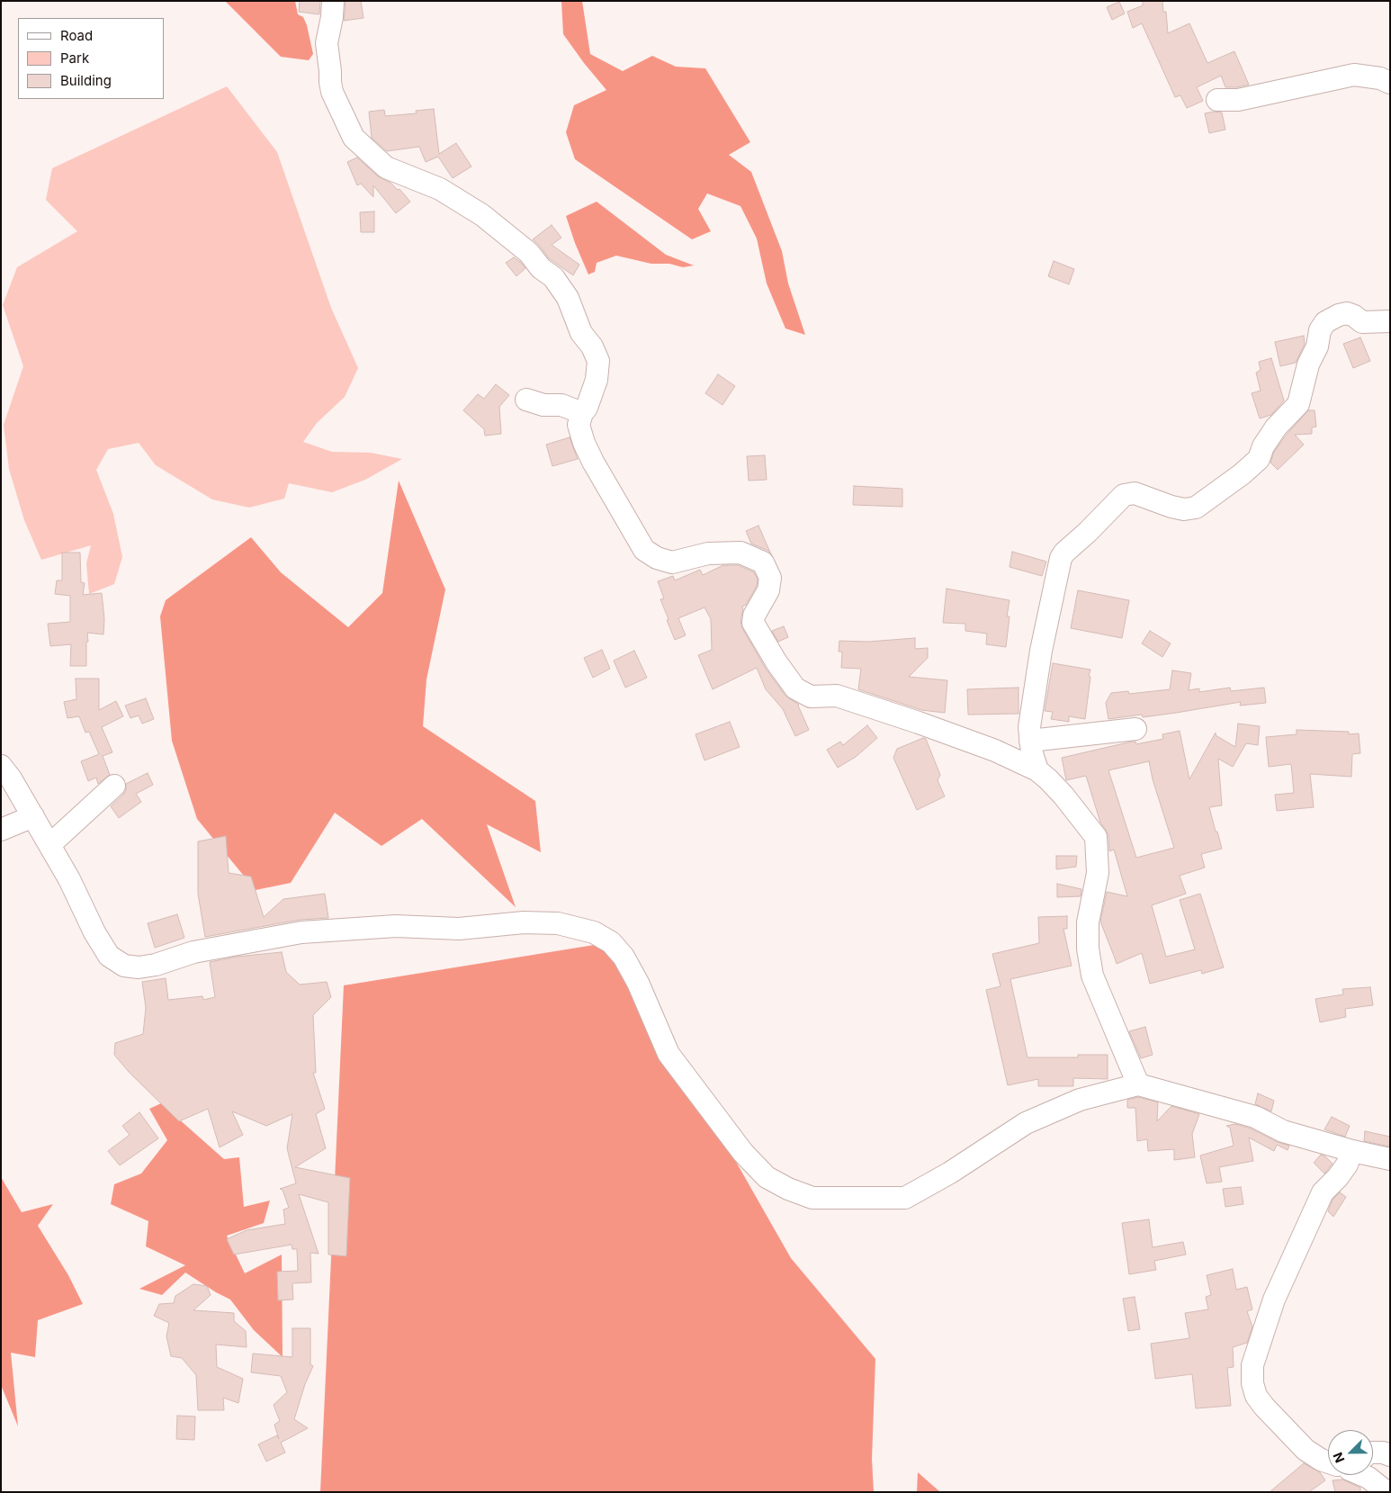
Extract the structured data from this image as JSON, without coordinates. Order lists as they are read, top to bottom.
{
  "legend": ["Road", "Park", "Building"],
  "north": "bottom left"
}
